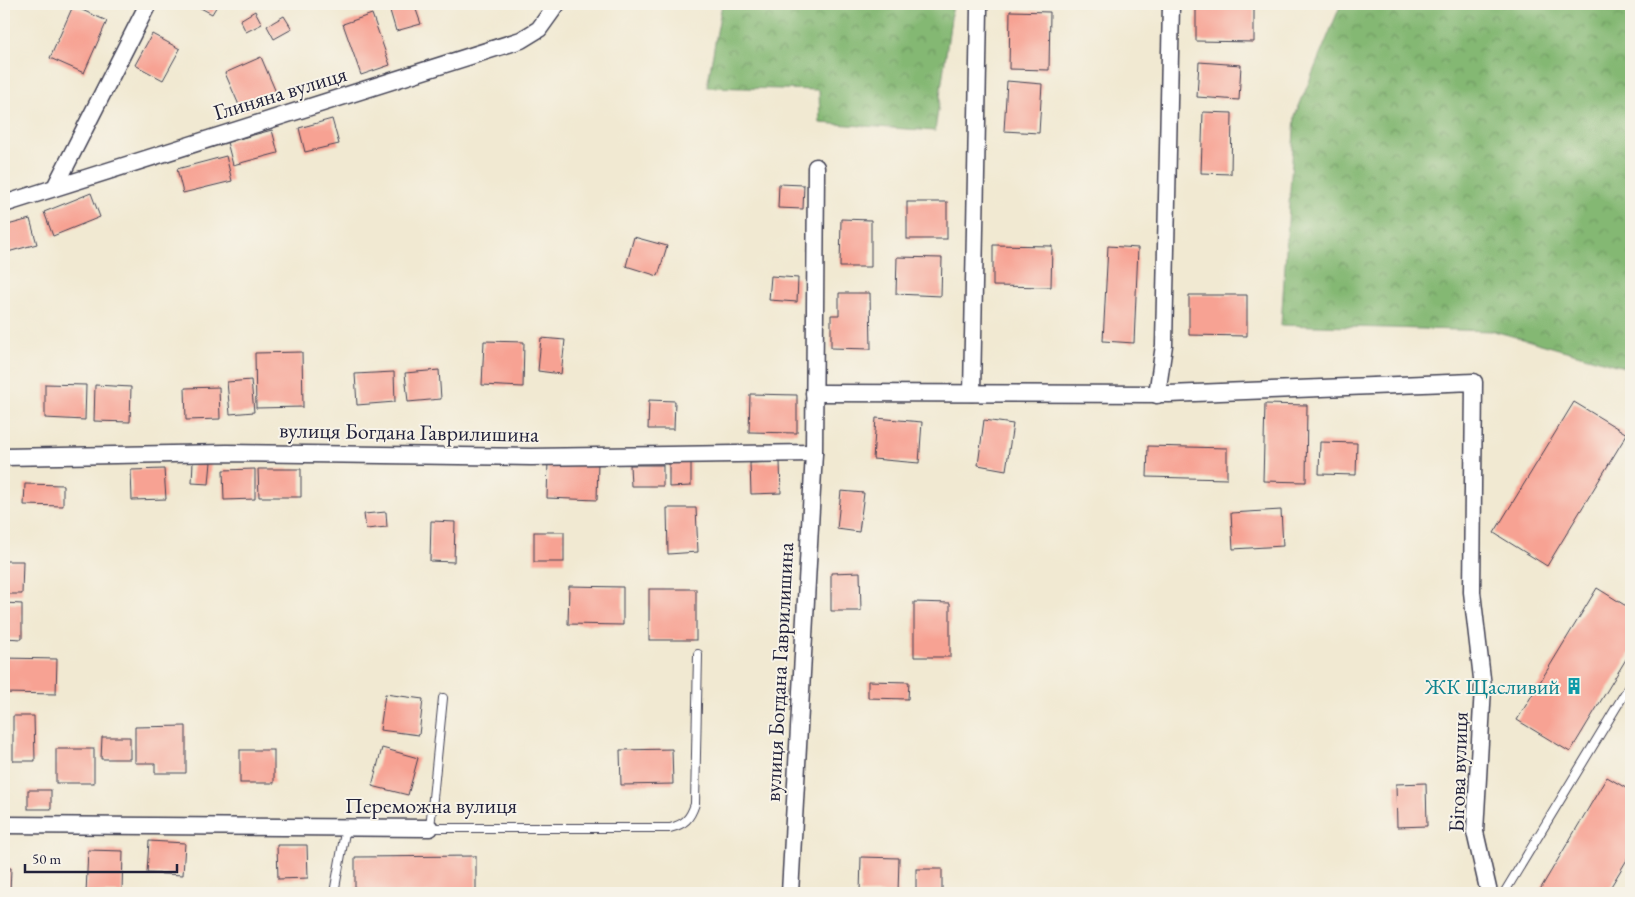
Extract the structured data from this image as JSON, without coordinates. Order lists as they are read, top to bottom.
{
  "streets": {
    "street": [
      "Глиняна вулиця",
      "вулиця Богдана Гаврилишина",
      "Бігова вулиця",
      "Переможна вулиця"
    ]
  },
  "places": {
    "building": ["ЖК Щасливий"]
  },
  "scale_bar": "50 m"
}
